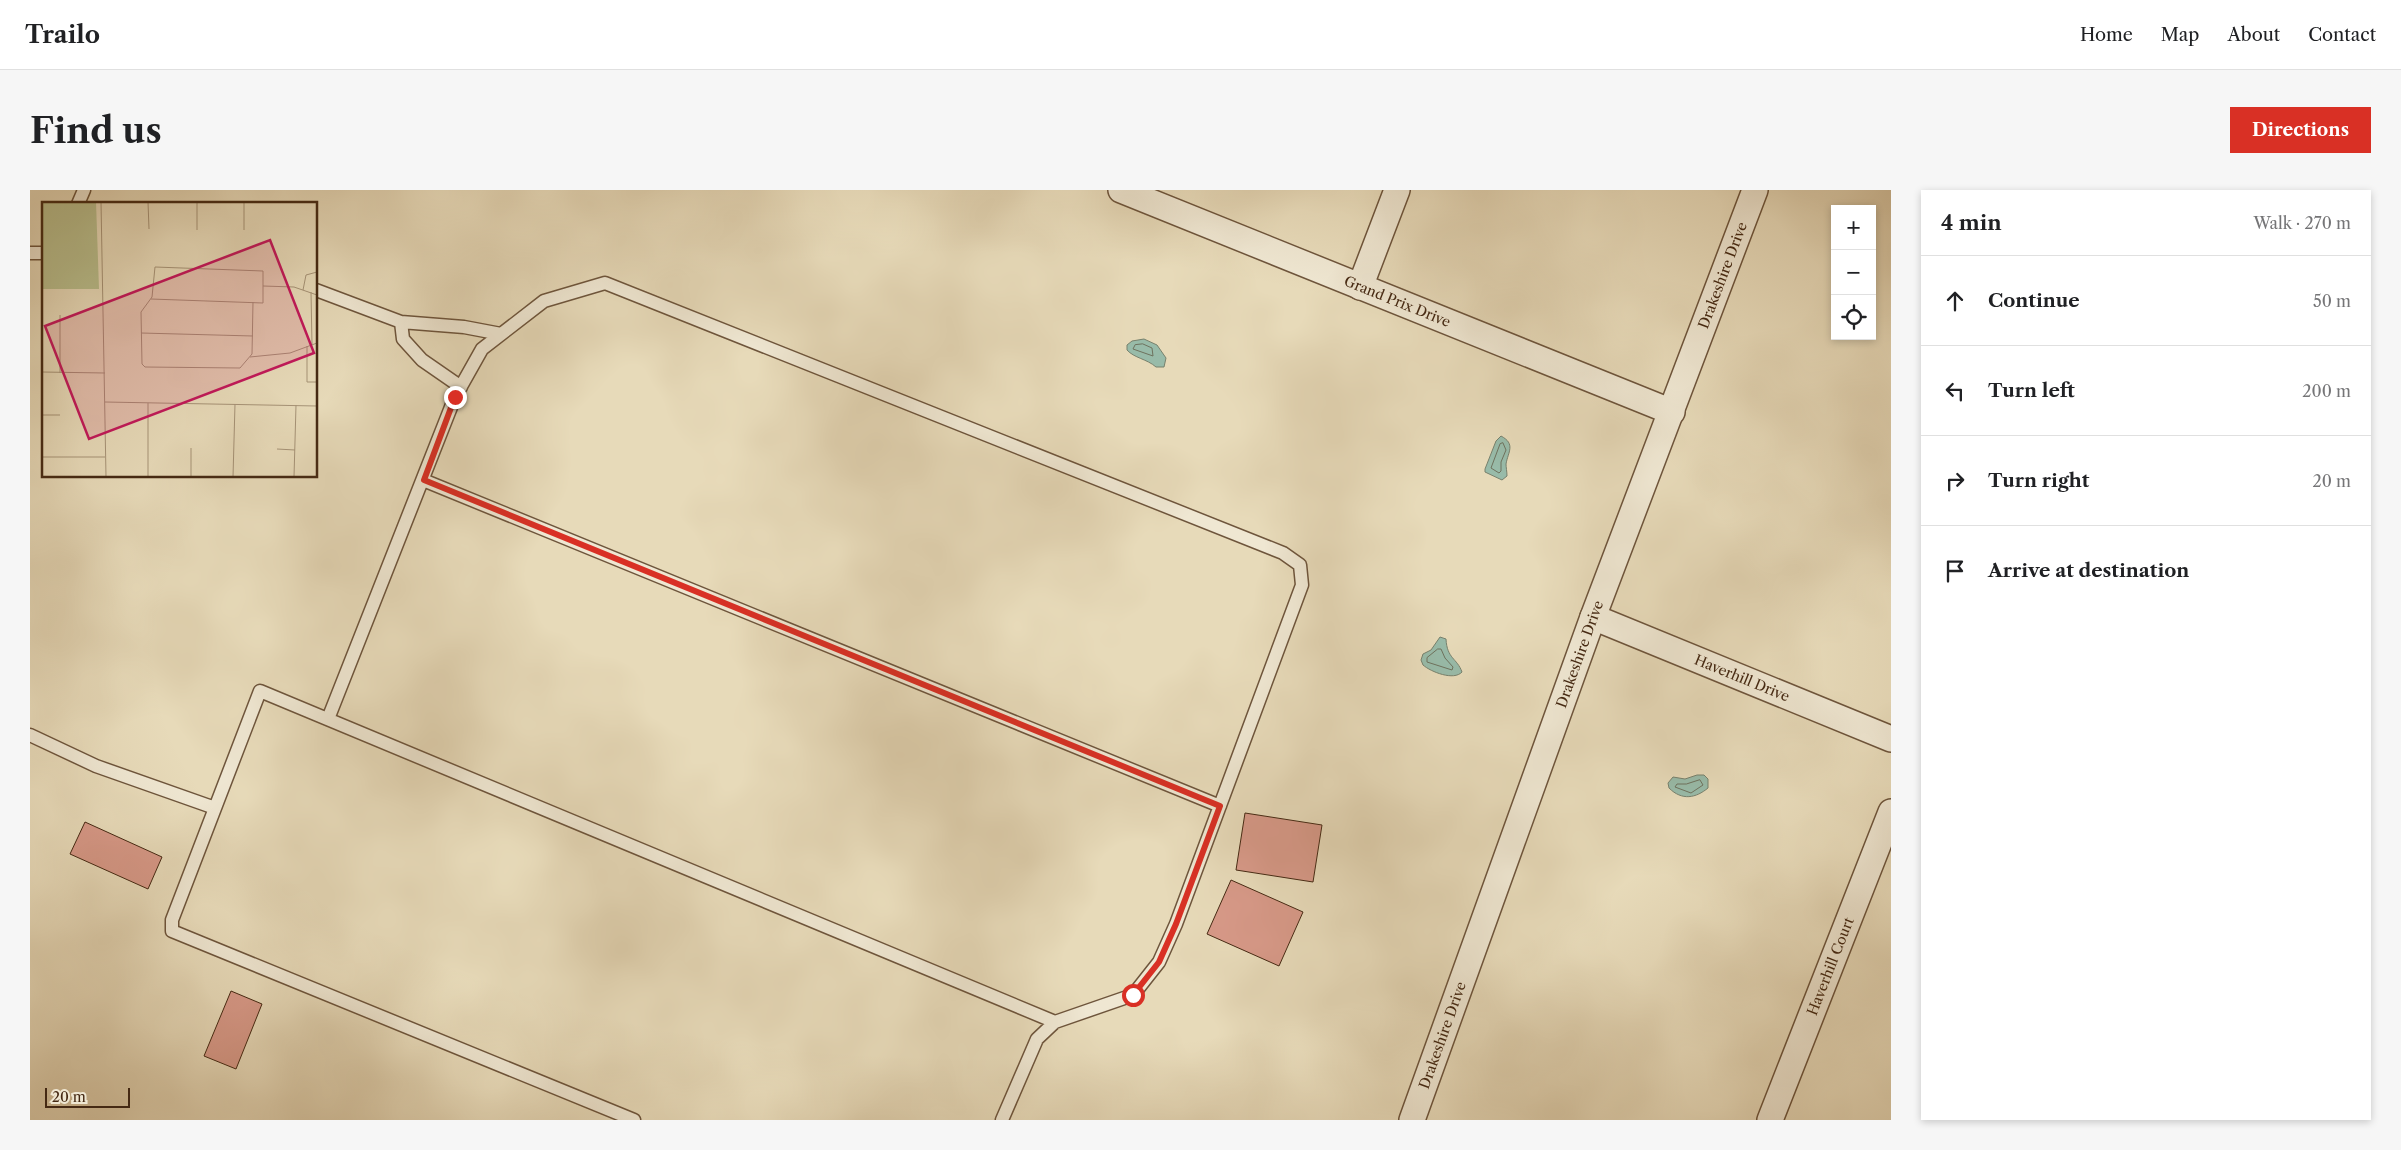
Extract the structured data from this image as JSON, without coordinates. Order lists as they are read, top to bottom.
{
  "streets": {
    "street": [
      "Drakeshire Drive",
      "Grand Prix Drive",
      "Haverhill Drive",
      "Haverhill Court"
    ]
  },
  "crossings": [
    ["Drakeshire Drive", "Grand Prix Drive"],
    ["Drakeshire Drive", "Haverhill Drive"]
  ],
  "scale_bar": "20 m",
  "page": {
    "header": "Trailo",
    "nav": [
      "Home",
      "Map",
      "About",
      "Contact"
    ],
    "buttons": "Directions",
    "title": "Find us",
    "heading": ["4 min", "Walk · 270 m"],
    "map_buttons": ["+", "−"],
    "list": [
      ["Continue", "50 m"],
      ["Turn left", "200 m"],
      ["Turn right", "20 m"],
      "Arrive at destination"
    ],
    "scale": "20 m"
  }
}
